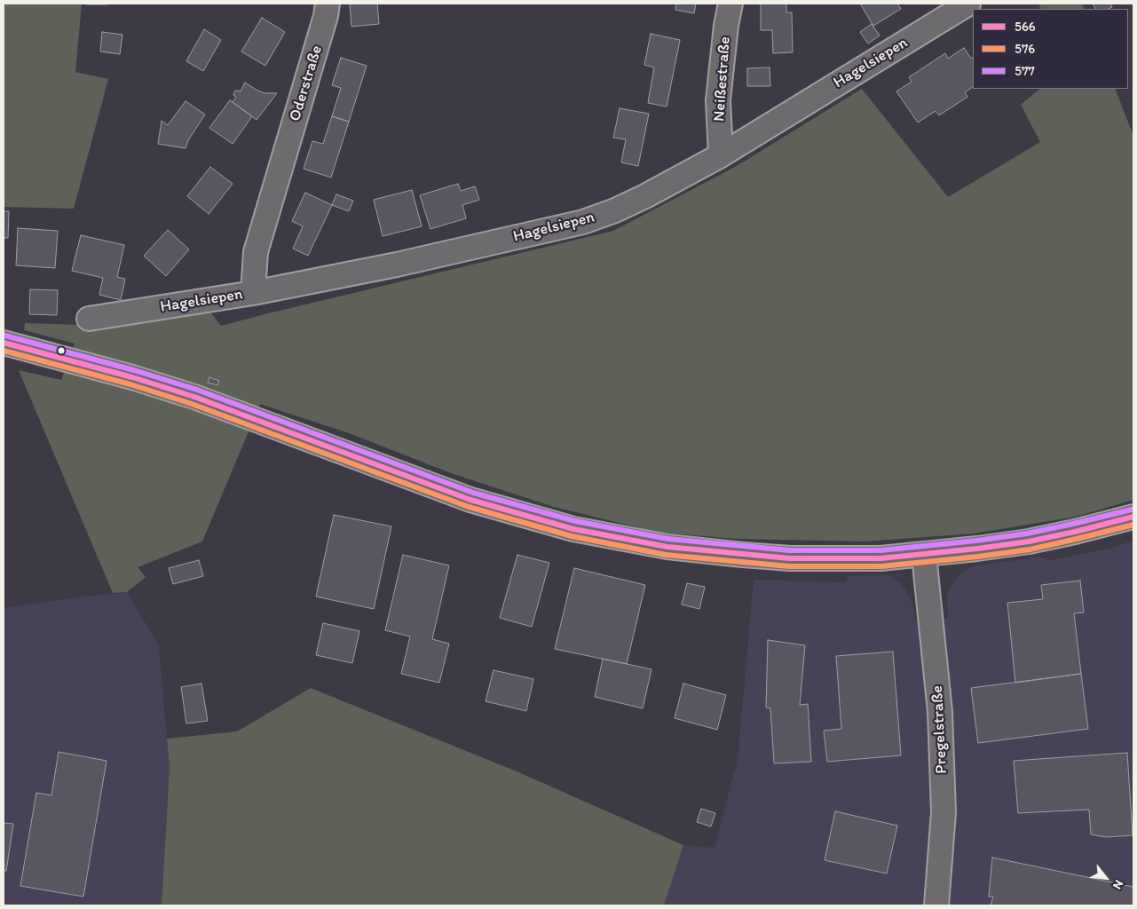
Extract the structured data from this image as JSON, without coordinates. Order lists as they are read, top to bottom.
{
  "streets": {
    "street": [
      "Hagelsiepen",
      "Neißestraße",
      "Oderstraße",
      "Pregelstraße"
    ]
  },
  "crossings": [
    ["Hagelsiepen", "Neißestraße"],
    ["Hagelsiepen", "Oderstraße"]
  ],
  "lines": ["transit line 577", "transit line 566", "transit line 576"],
  "legend": ["566", "576", "577"],
  "north": "bottom right"
}
